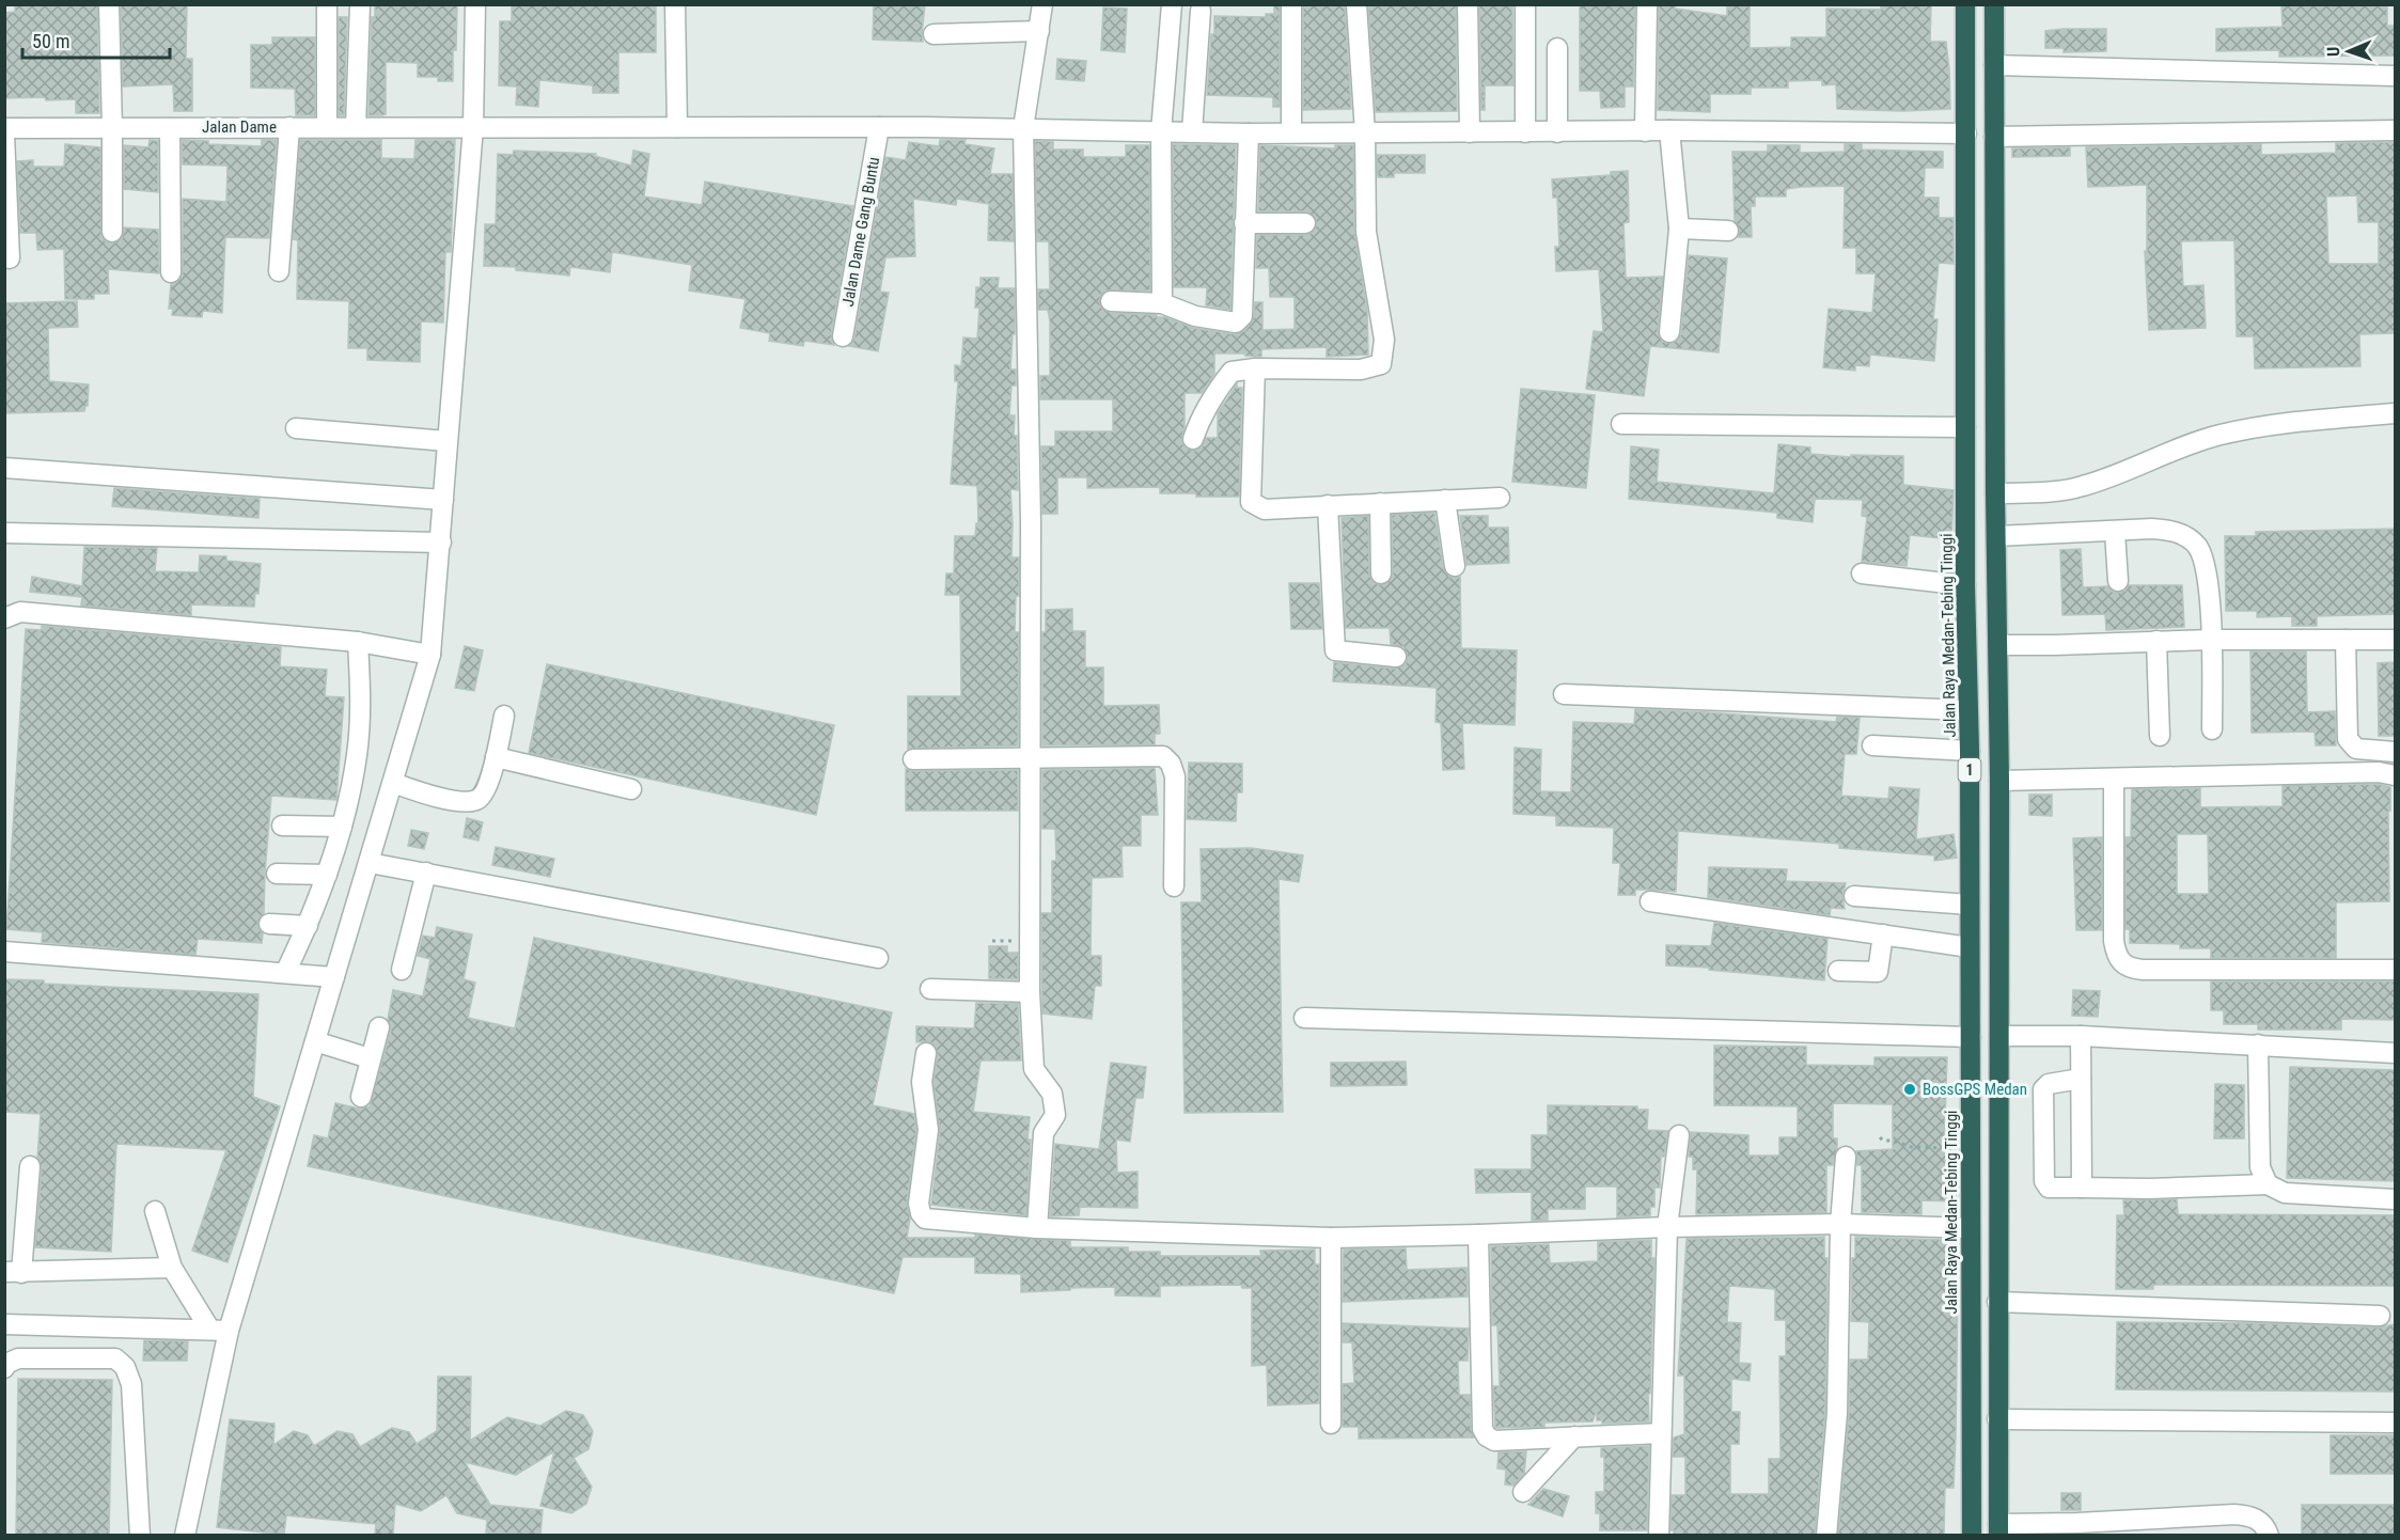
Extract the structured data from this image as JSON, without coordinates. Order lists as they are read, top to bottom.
{
  "streets": {
    "highway": ["Jalan Raya Medan-Tebing Tinggi", "1"],
    "street": ["Jalan Dame", "Jalan Dame Gang Buntu"]
  },
  "crossings": [
    ["Jalan Dame", "Jalan Dame Gang Buntu"],
    ["Jalan Dame", "Jalan Raya Medan-Tebing Tinggi"]
  ],
  "places": ["BossGPS Medan"],
  "scale_bar": "50 m",
  "north": "left"
}
